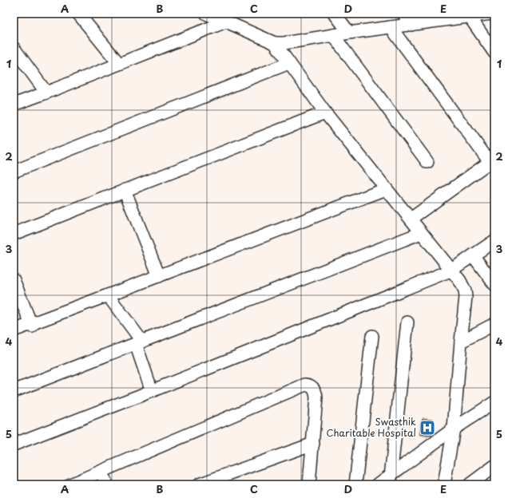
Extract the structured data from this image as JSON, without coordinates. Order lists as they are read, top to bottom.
{
  "places": {
    "hospital": ["Swasthik Charitable Hospital"]
  },
  "grid": {
    "columns": [
      "A",
      "B",
      "C",
      "D",
      "E"
    ],
    "rows": [
      "1",
      "2",
      "3",
      "4",
      "5"
    ]
  }
}
